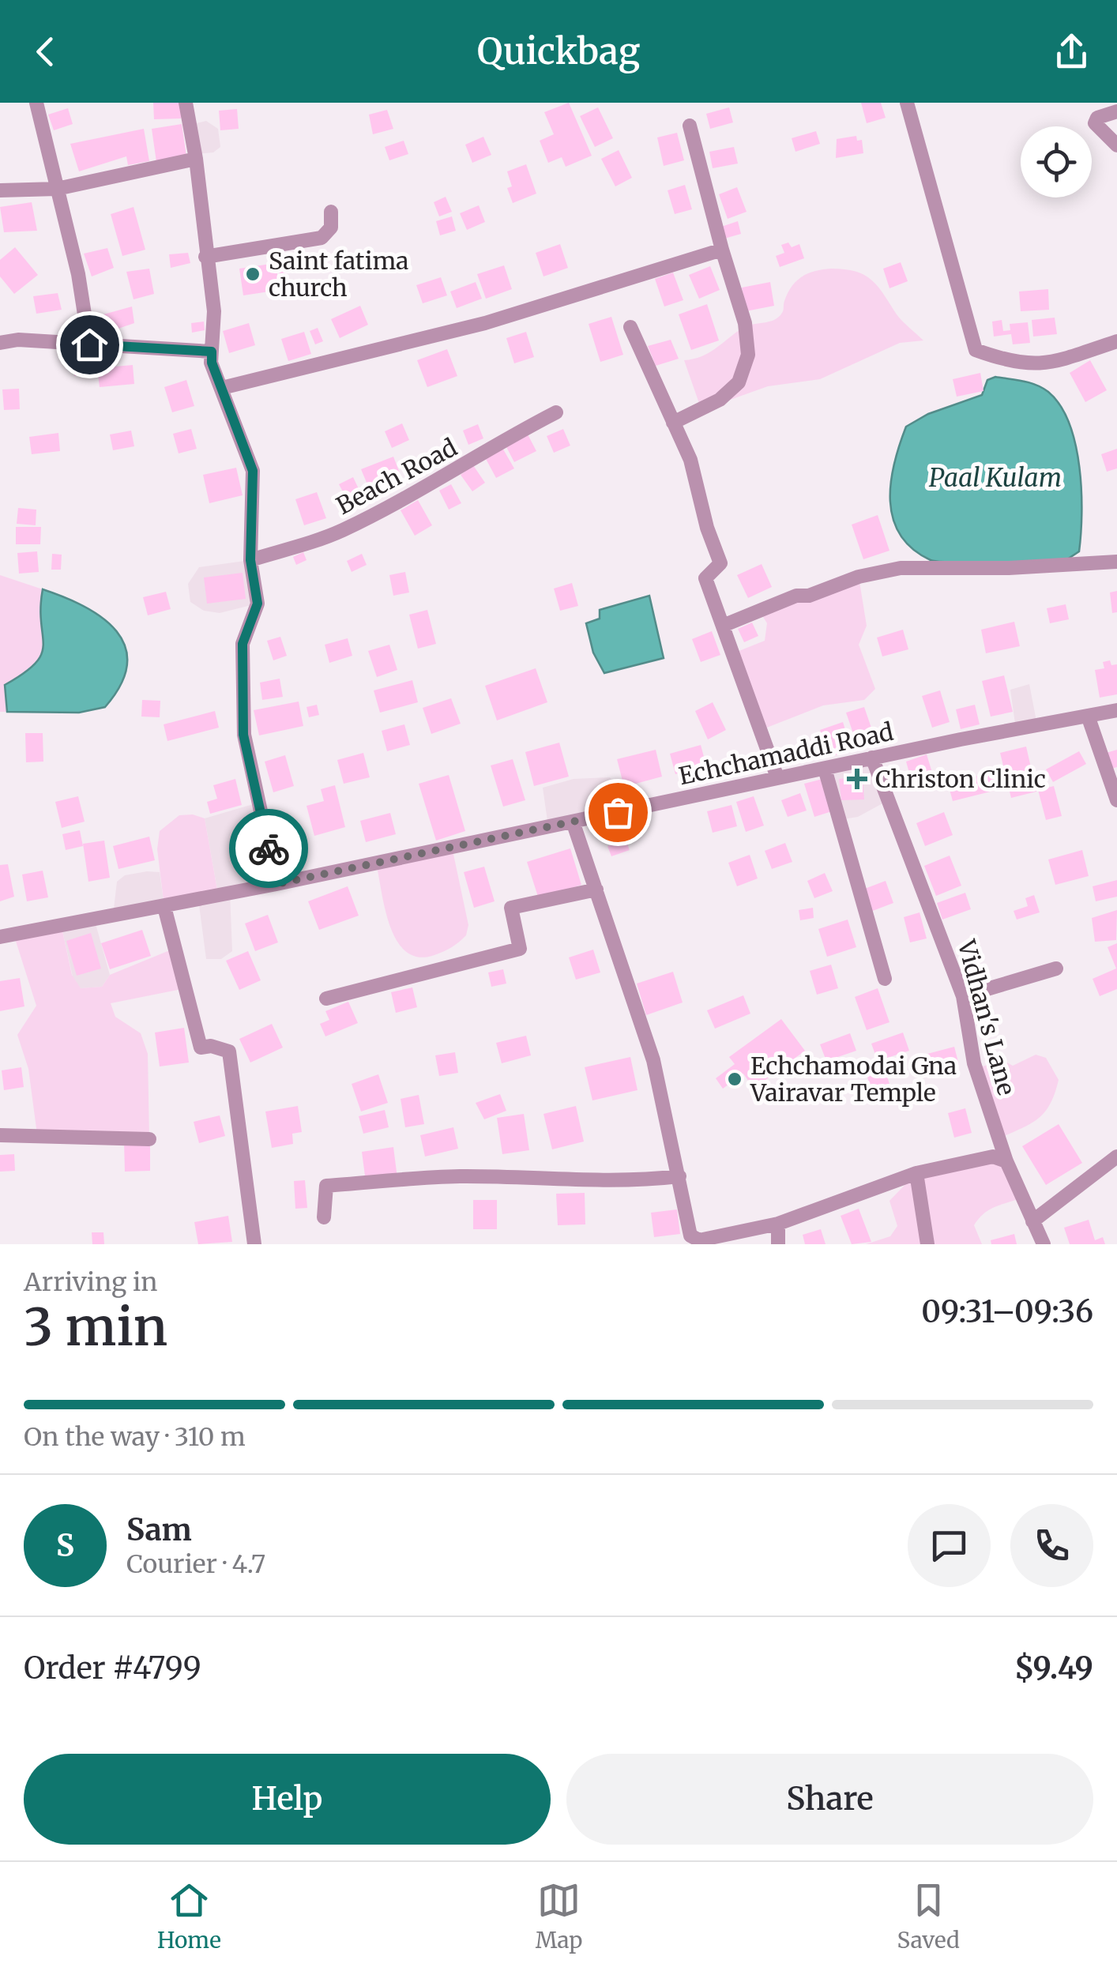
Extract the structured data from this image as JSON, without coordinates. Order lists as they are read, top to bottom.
{
  "streets": {
    "street": ["Beach Road", "Echchamaddi Road", "Vidhan's Lane"]
  },
  "crossings": [
    ["Echchamaddi Road", "Vidhan's Lane"]
  ],
  "water": ["Paal Kulam"],
  "places": {
    "other": ["Saint fatima church", "Echchamodai Gna Vairavar Temple"],
    "health": ["Christon Clinic"]
  },
  "page": {
    "header": "Quickbag",
    "heading": ["3 min", "Arriving in", "09:31–09:36"],
    "panel": [
      "Sam",
      "Courier · 4.7",
      "Order #4799",
      "$9.49"
    ],
    "bar": "On the way · 310 m",
    "round": "S",
    "buttons": ["Help", "Share"],
    "tabs": ["Home", "Map", "Saved"]
  }
}
